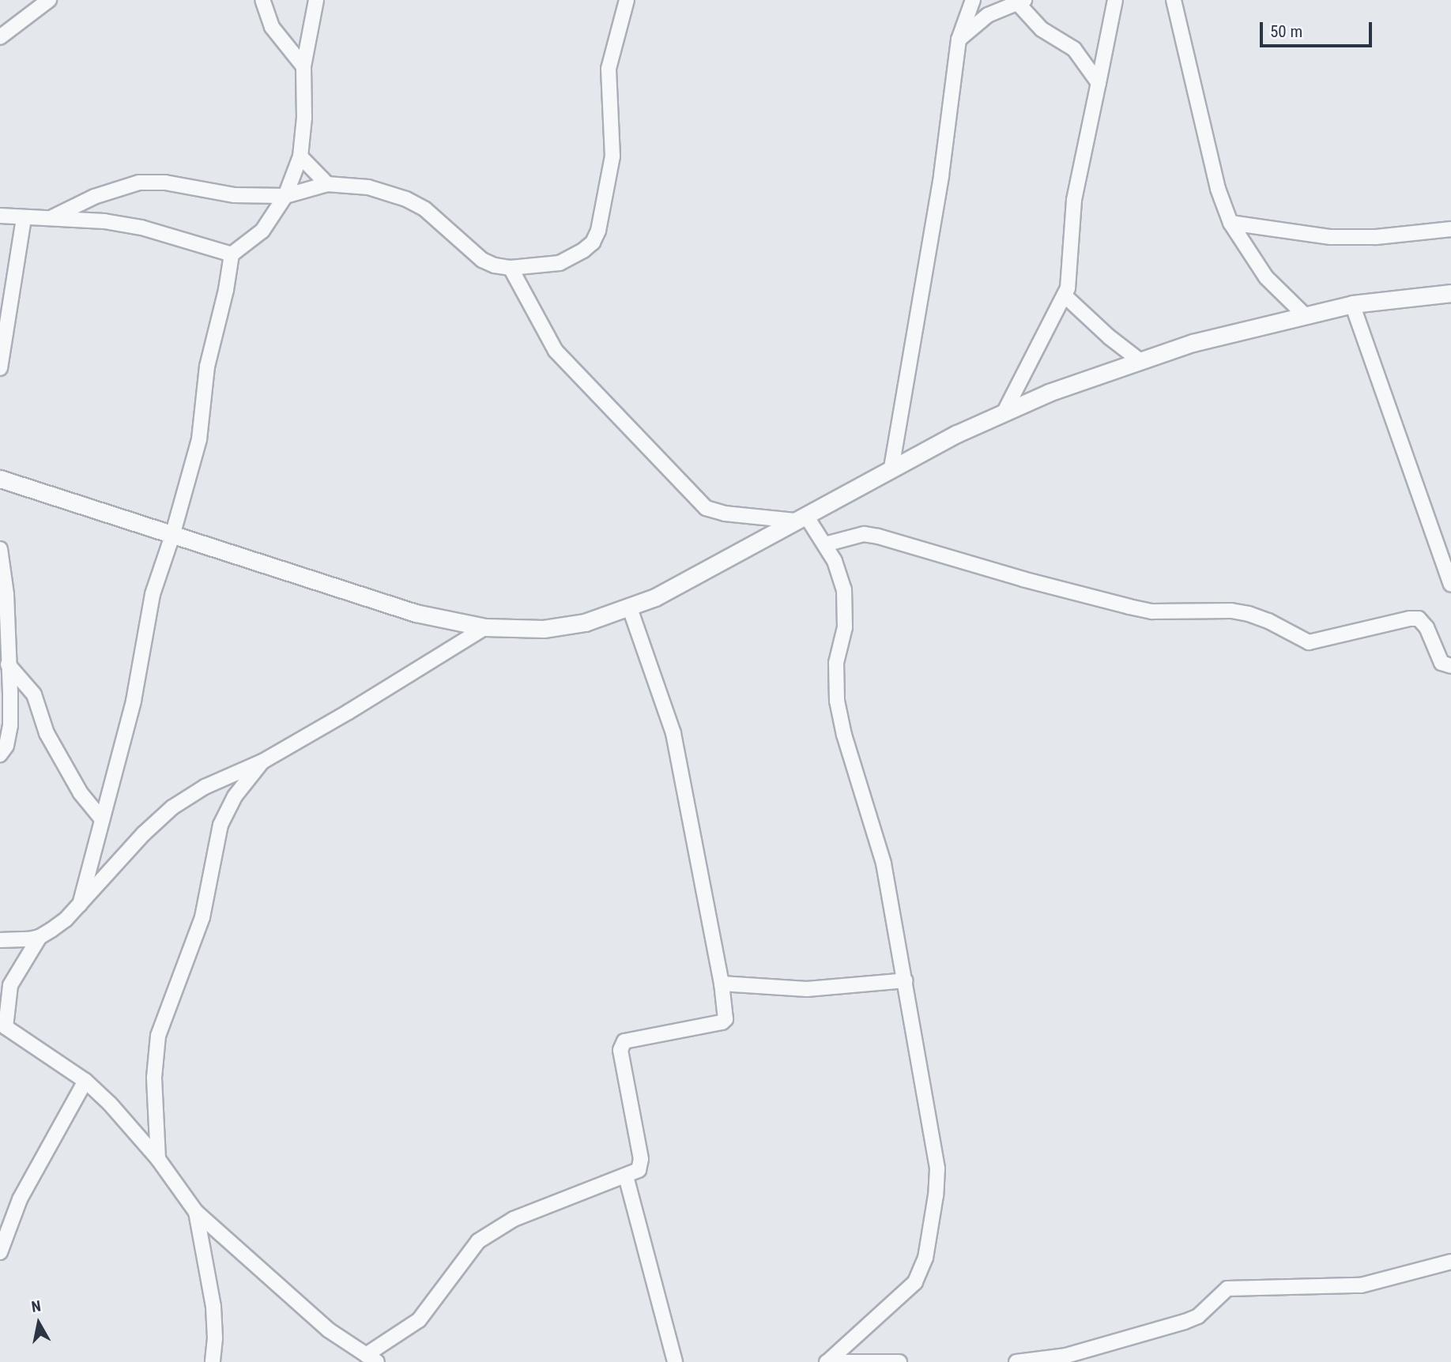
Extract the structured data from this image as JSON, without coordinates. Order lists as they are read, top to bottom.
{
  "scale_bar": "50 m",
  "north": "top"
}
